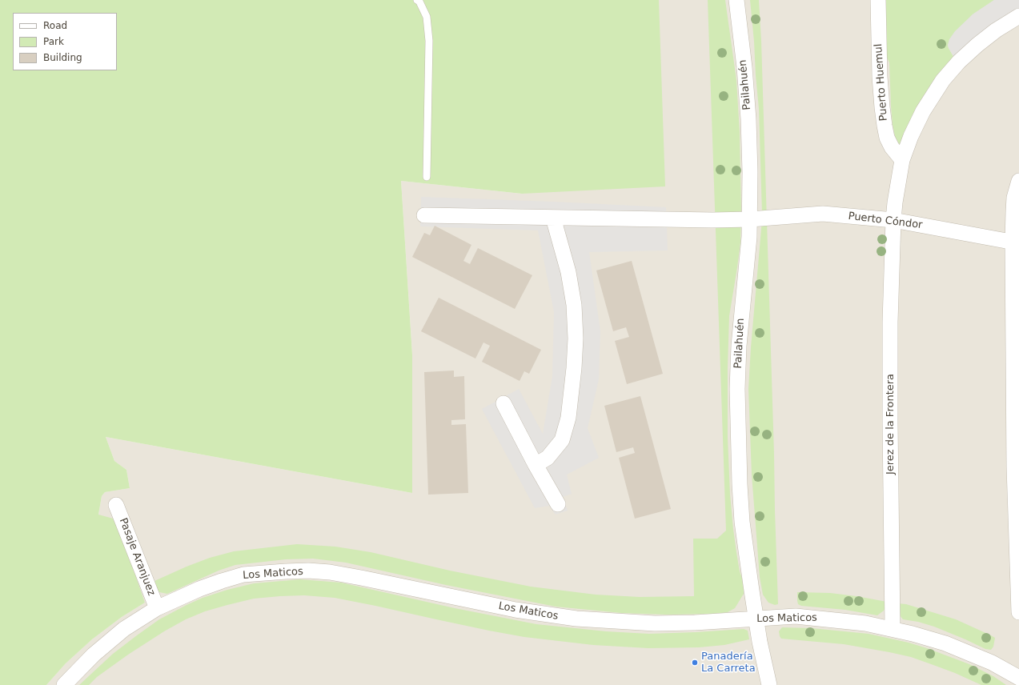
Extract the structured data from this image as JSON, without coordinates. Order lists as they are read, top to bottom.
{
  "streets": {
    "street": [
      "Puerto Huemul",
      "Pailahuén",
      "Puerto Cóndor",
      "Jerez de la Frontera",
      "Pasaje Aranjuez",
      "Los Maticos"
    ]
  },
  "crossings": [
    ["Puerto Huemul", "Jerez de la Frontera"],
    ["Pailahuén", "Puerto Cóndor"],
    ["Pailahuén", "Los Maticos"],
    ["Puerto Cóndor", "Jerez de la Frontera"],
    ["Jerez de la Frontera", "Los Maticos"],
    ["Pasaje Aranjuez", "Los Maticos"]
  ],
  "places": ["Panadería La Carreta"],
  "legend": ["Road", "Park", "Building"]
}
